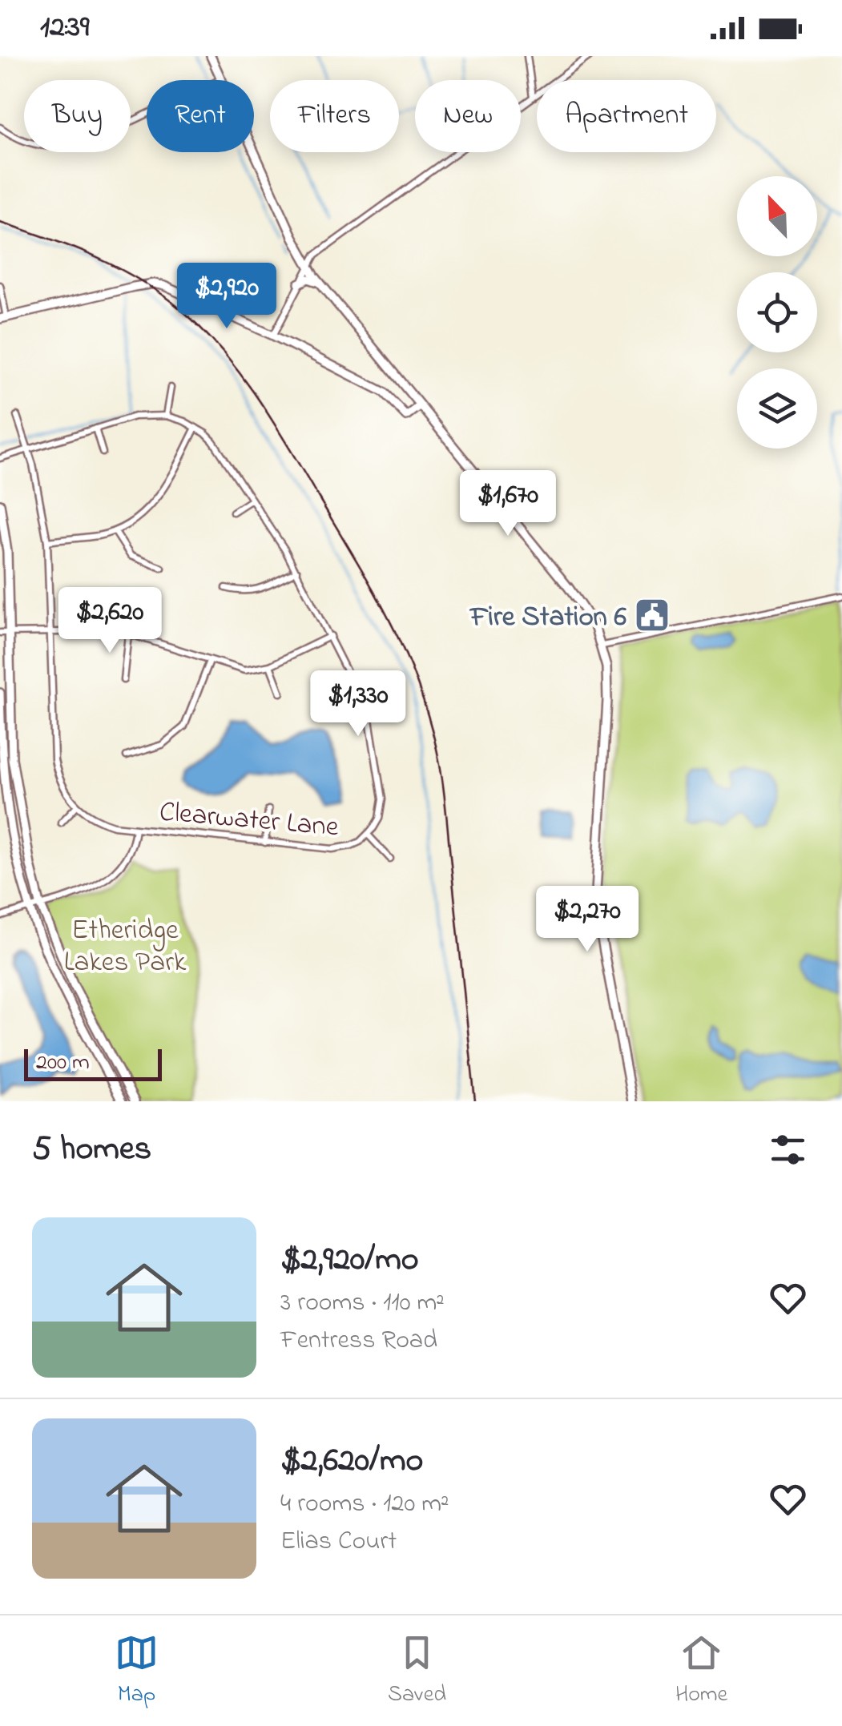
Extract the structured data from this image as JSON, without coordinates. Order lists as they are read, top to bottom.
{
  "streets": {
    "street": ["Clearwater Lane"]
  },
  "parks": ["Etheridge Lakes Park"],
  "places": {
    "public building": ["Fire Station 6"]
  },
  "scale_bar": "200 m",
  "north": "top left",
  "page": {
    "status": "12:39",
    "chip": [
      "Buy",
      "Rent",
      "Filters",
      "New",
      "Apartment"
    ],
    "price": [
      "$2,920",
      "$1,670",
      "$2,620",
      "$1,330",
      "$2,270"
    ],
    "scale": "200 m",
    "heading": "5 homes",
    "list": [
      {
        "name": "$2,920/mo",
        "note": "3 rooms · 110 m² · Fentress Road"
      },
      {
        "name": "$2,620/mo",
        "note": "4 rooms · 120 m² · Elias Court"
      }
    ],
    "tabs": ["Map", "Saved", "Home"]
  }
}
